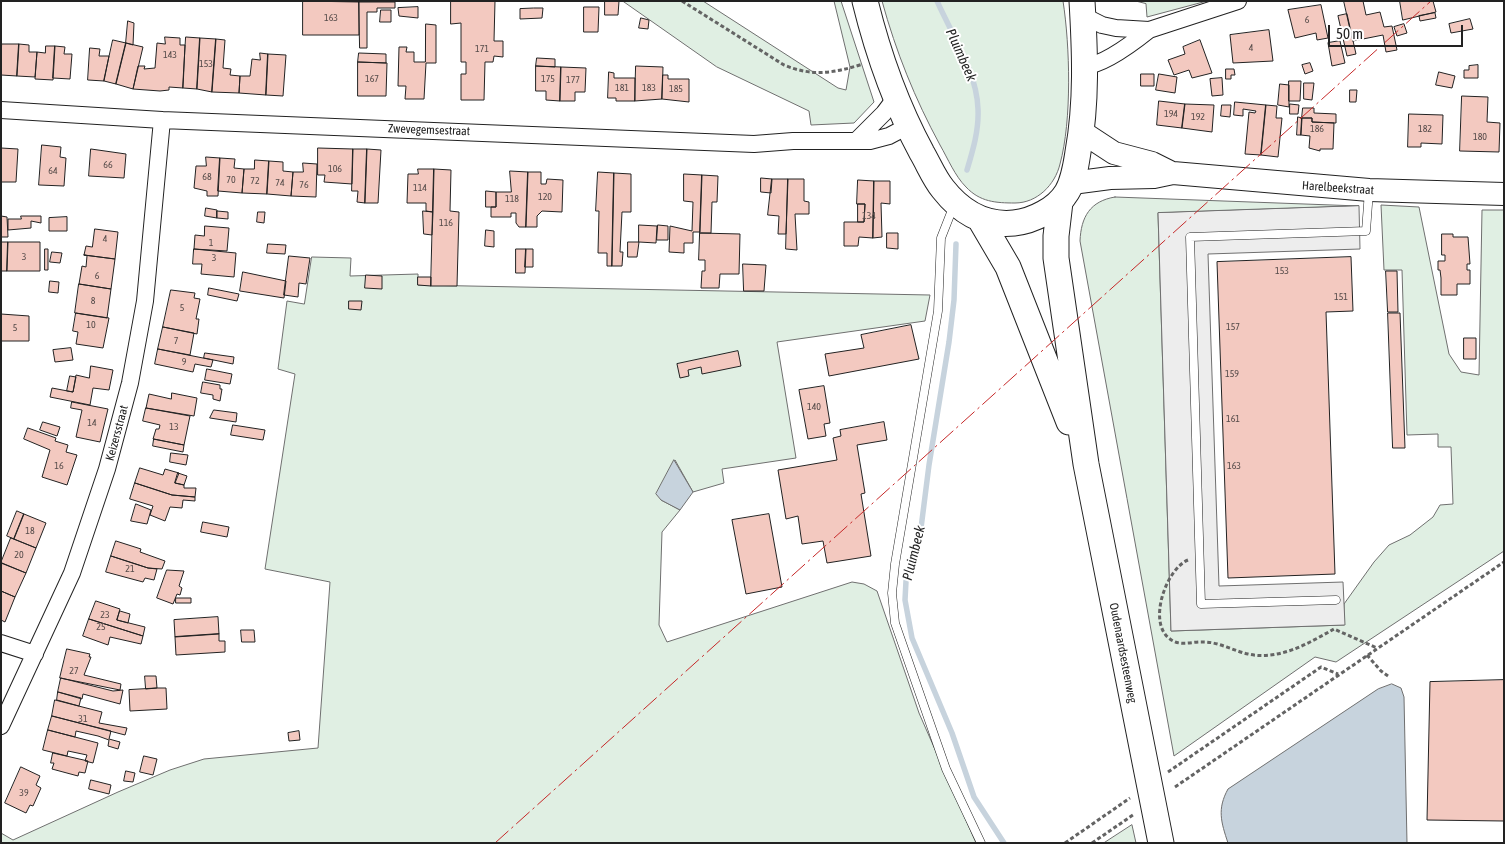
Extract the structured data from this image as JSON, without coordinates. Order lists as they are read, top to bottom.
{
  "streets": {
    "main road": ["Oudenaardsesteenweg"],
    "street": ["Zwevegemsestraat", "Harelbeekstraat", "Keizersstraat"]
  },
  "crossings": [
    ["Zwevegemsestraat", "Keizersstraat"],
    ["Harelbeekstraat", "Oudenaardsesteenweg"]
  ],
  "water": ["Pluimbeek"],
  "house_numbers": [
    "163",
    "6",
    "4",
    "171",
    "143",
    "153",
    "167",
    "175",
    "177",
    "181",
    "183",
    "185",
    "194",
    "192",
    "186",
    "182",
    "180",
    "66",
    "106",
    "64",
    "68",
    "70",
    "72",
    "74",
    "76",
    "114",
    "120",
    "118",
    "134",
    "116",
    "4",
    "1",
    "3",
    "3",
    "153",
    "6",
    "151",
    "8",
    "5",
    "10",
    "157",
    "5",
    "7",
    "9",
    "159",
    "140",
    "161",
    "14",
    "13",
    "16",
    "163",
    "18",
    "20",
    "21",
    "23",
    "25",
    "27",
    "31",
    "39"
  ],
  "scale_bar": "50 m"
}
